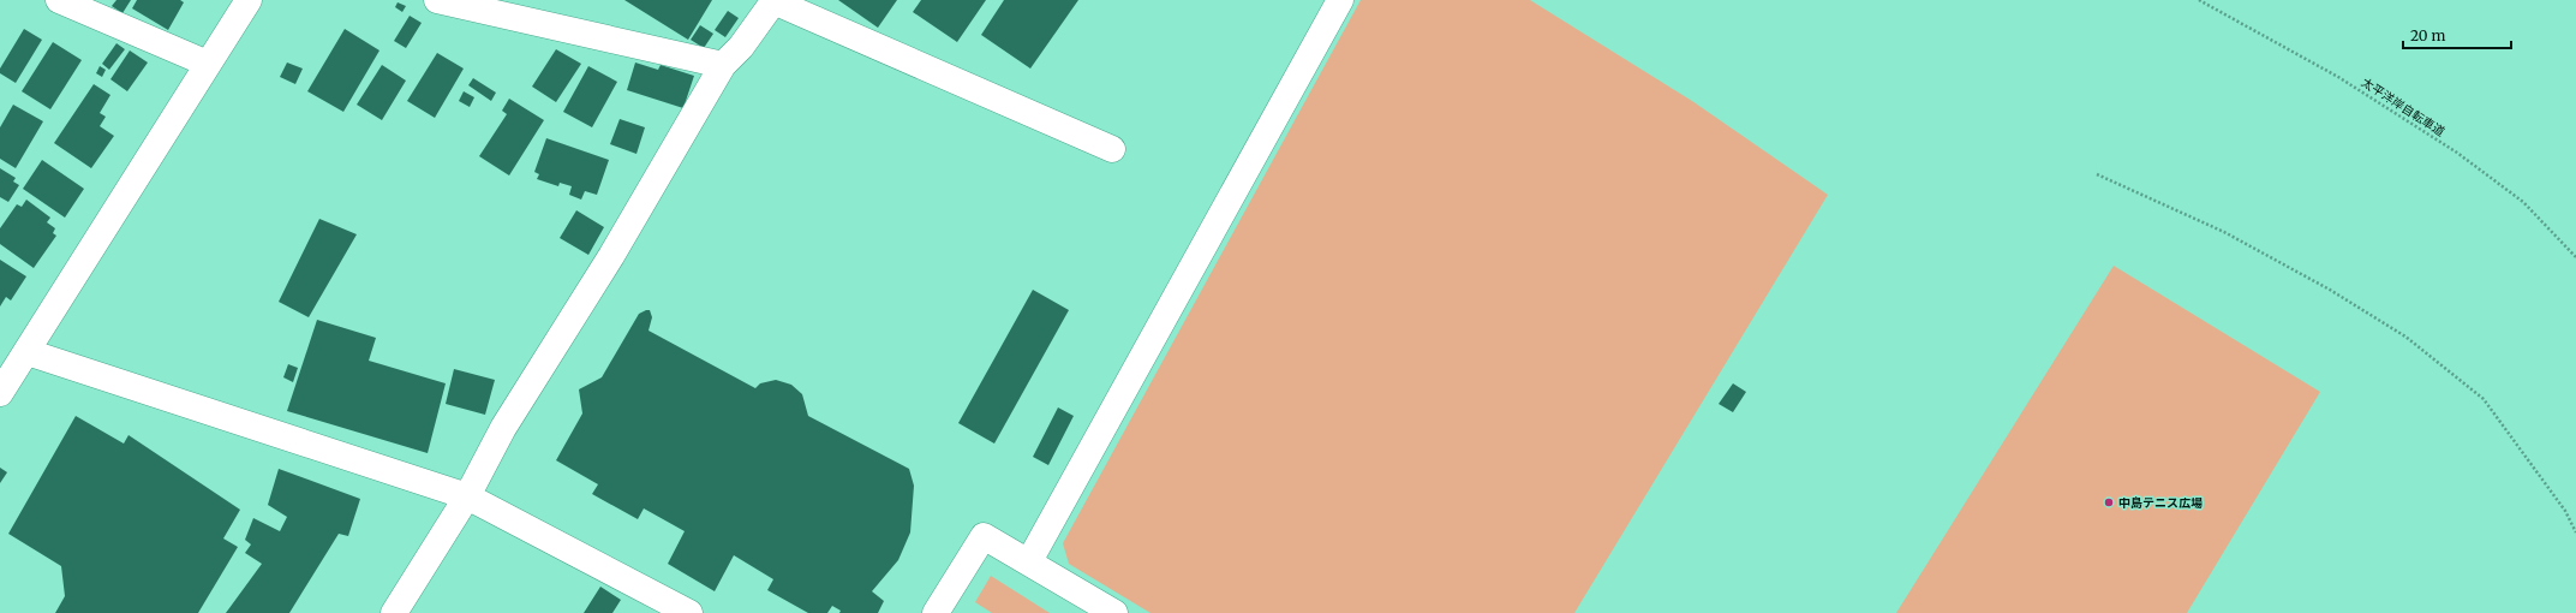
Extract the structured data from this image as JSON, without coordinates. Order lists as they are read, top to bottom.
{
  "streets": {
    "path": ["太平洋岸自転車道"]
  },
  "places": ["中島テニス広場"],
  "scale_bar": "20 m"
}
